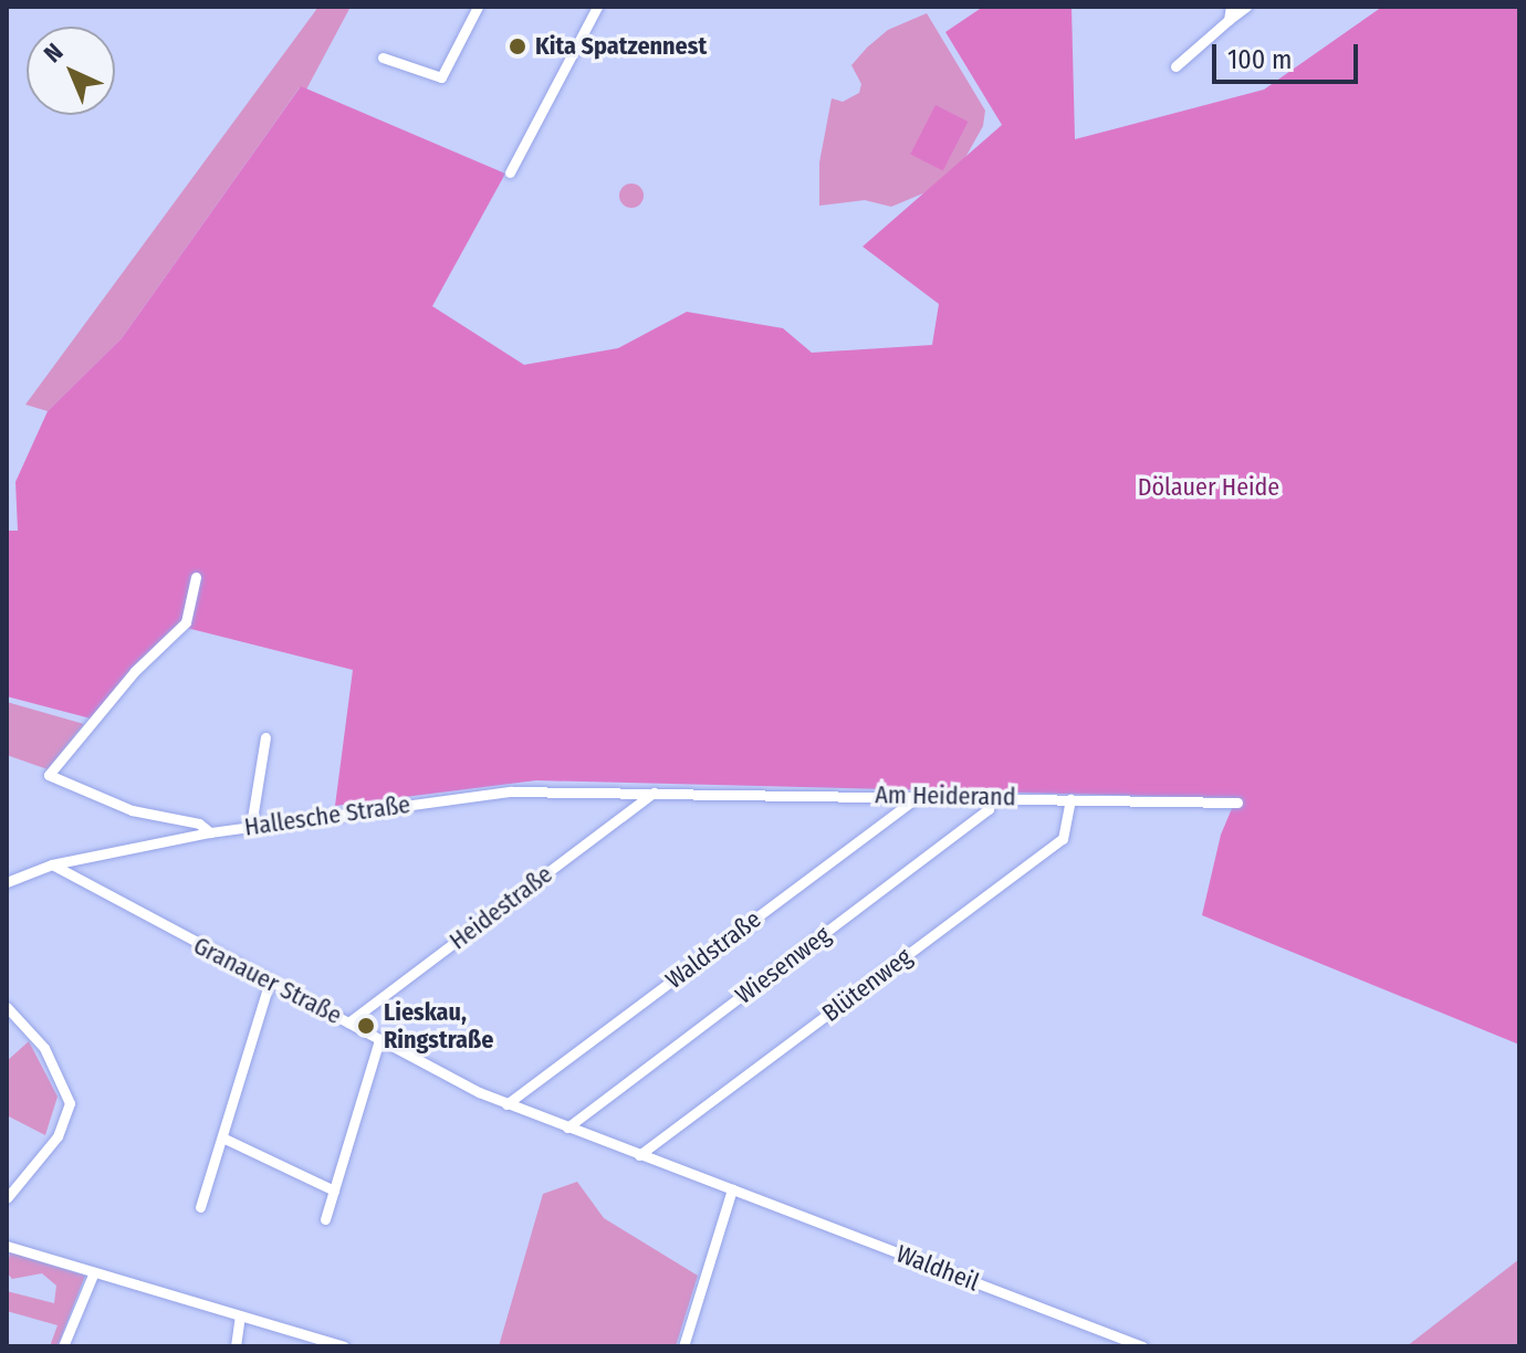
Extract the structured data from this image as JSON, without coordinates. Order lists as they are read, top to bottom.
{
  "streets": {
    "street": [
      "Am Heiderand",
      "Hallesche Straße",
      "Heidestraße",
      "Waldstraße",
      "Wiesenweg",
      "Granauer Straße",
      "Blütenweg",
      "Waldheil"
    ]
  },
  "crossings": [
    ["Am Heiderand", "Hallesche Straße"],
    ["Am Heiderand", "Heidestraße"],
    ["Am Heiderand", "Waldstraße"],
    ["Am Heiderand", "Wiesenweg"],
    ["Am Heiderand", "Blütenweg"],
    ["Hallesche Straße", "Heidestraße"],
    ["Hallesche Straße", "Granauer Straße"],
    ["Heidestraße", "Granauer Straße"],
    ["Waldstraße", "Granauer Straße"],
    ["Wiesenweg", "Granauer Straße"],
    ["Granauer Straße", "Blütenweg"],
    ["Granauer Straße", "Waldheil"]
  ],
  "parks": ["Dölauer Heide"],
  "places": ["Kita Spatzennest", "Lieskau, Ringstraße"],
  "scale_bar": "100 m",
  "north": "top left"
}
